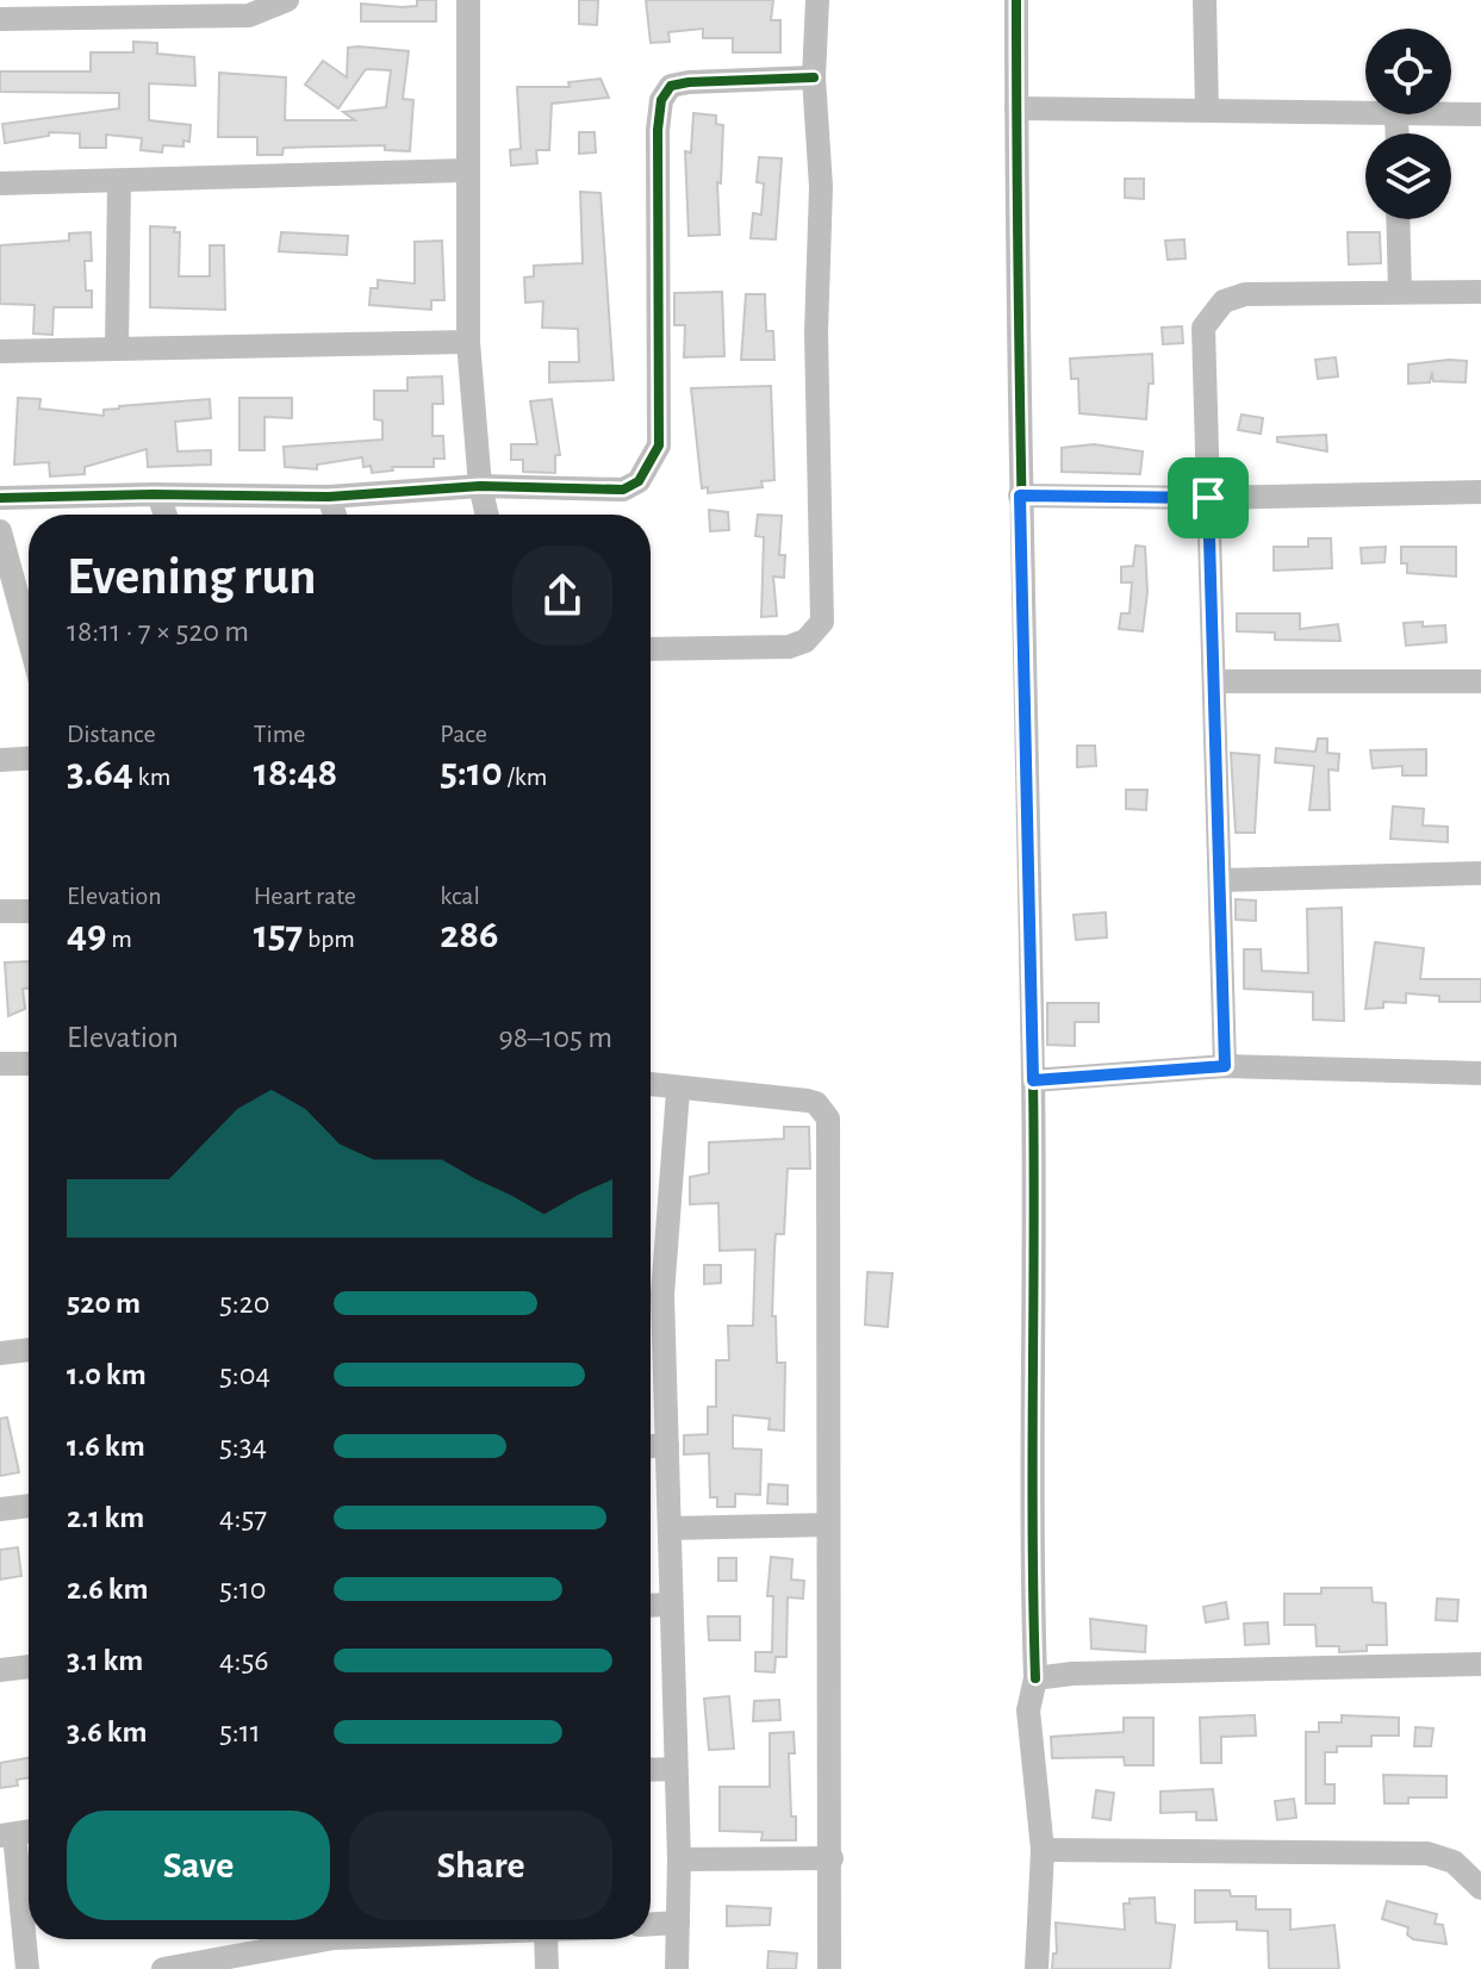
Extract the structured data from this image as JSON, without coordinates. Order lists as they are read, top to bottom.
{
  "page": {
    "heading": ["Evening run", "18:11 · 7 × 520 m"],
    "stats": [
      ["Distance", "3.64 km"],
      ["Time", "18:48"],
      ["Pace", "5:10 /km"],
      ["Elevation", "49 m"],
      ["Heart rate", "157 bpm"],
      ["kcal", "286"]
    ],
    "chart": ["Elevation", "98–105 m"],
    "list": [
      {
        "name": "520 m",
        "note": "5:20"
      },
      {
        "name": "1.0 km",
        "note": "5:04"
      },
      {
        "name": "1.6 km",
        "note": "5:34"
      },
      {
        "name": "2.1 km",
        "note": "4:57"
      },
      {
        "name": "2.6 km",
        "note": "5:10"
      },
      {
        "name": "3.1 km",
        "note": "4:56"
      },
      {
        "name": "3.6 km",
        "note": "5:11"
      }
    ],
    "buttons": ["Save", "Share"]
  }
}
